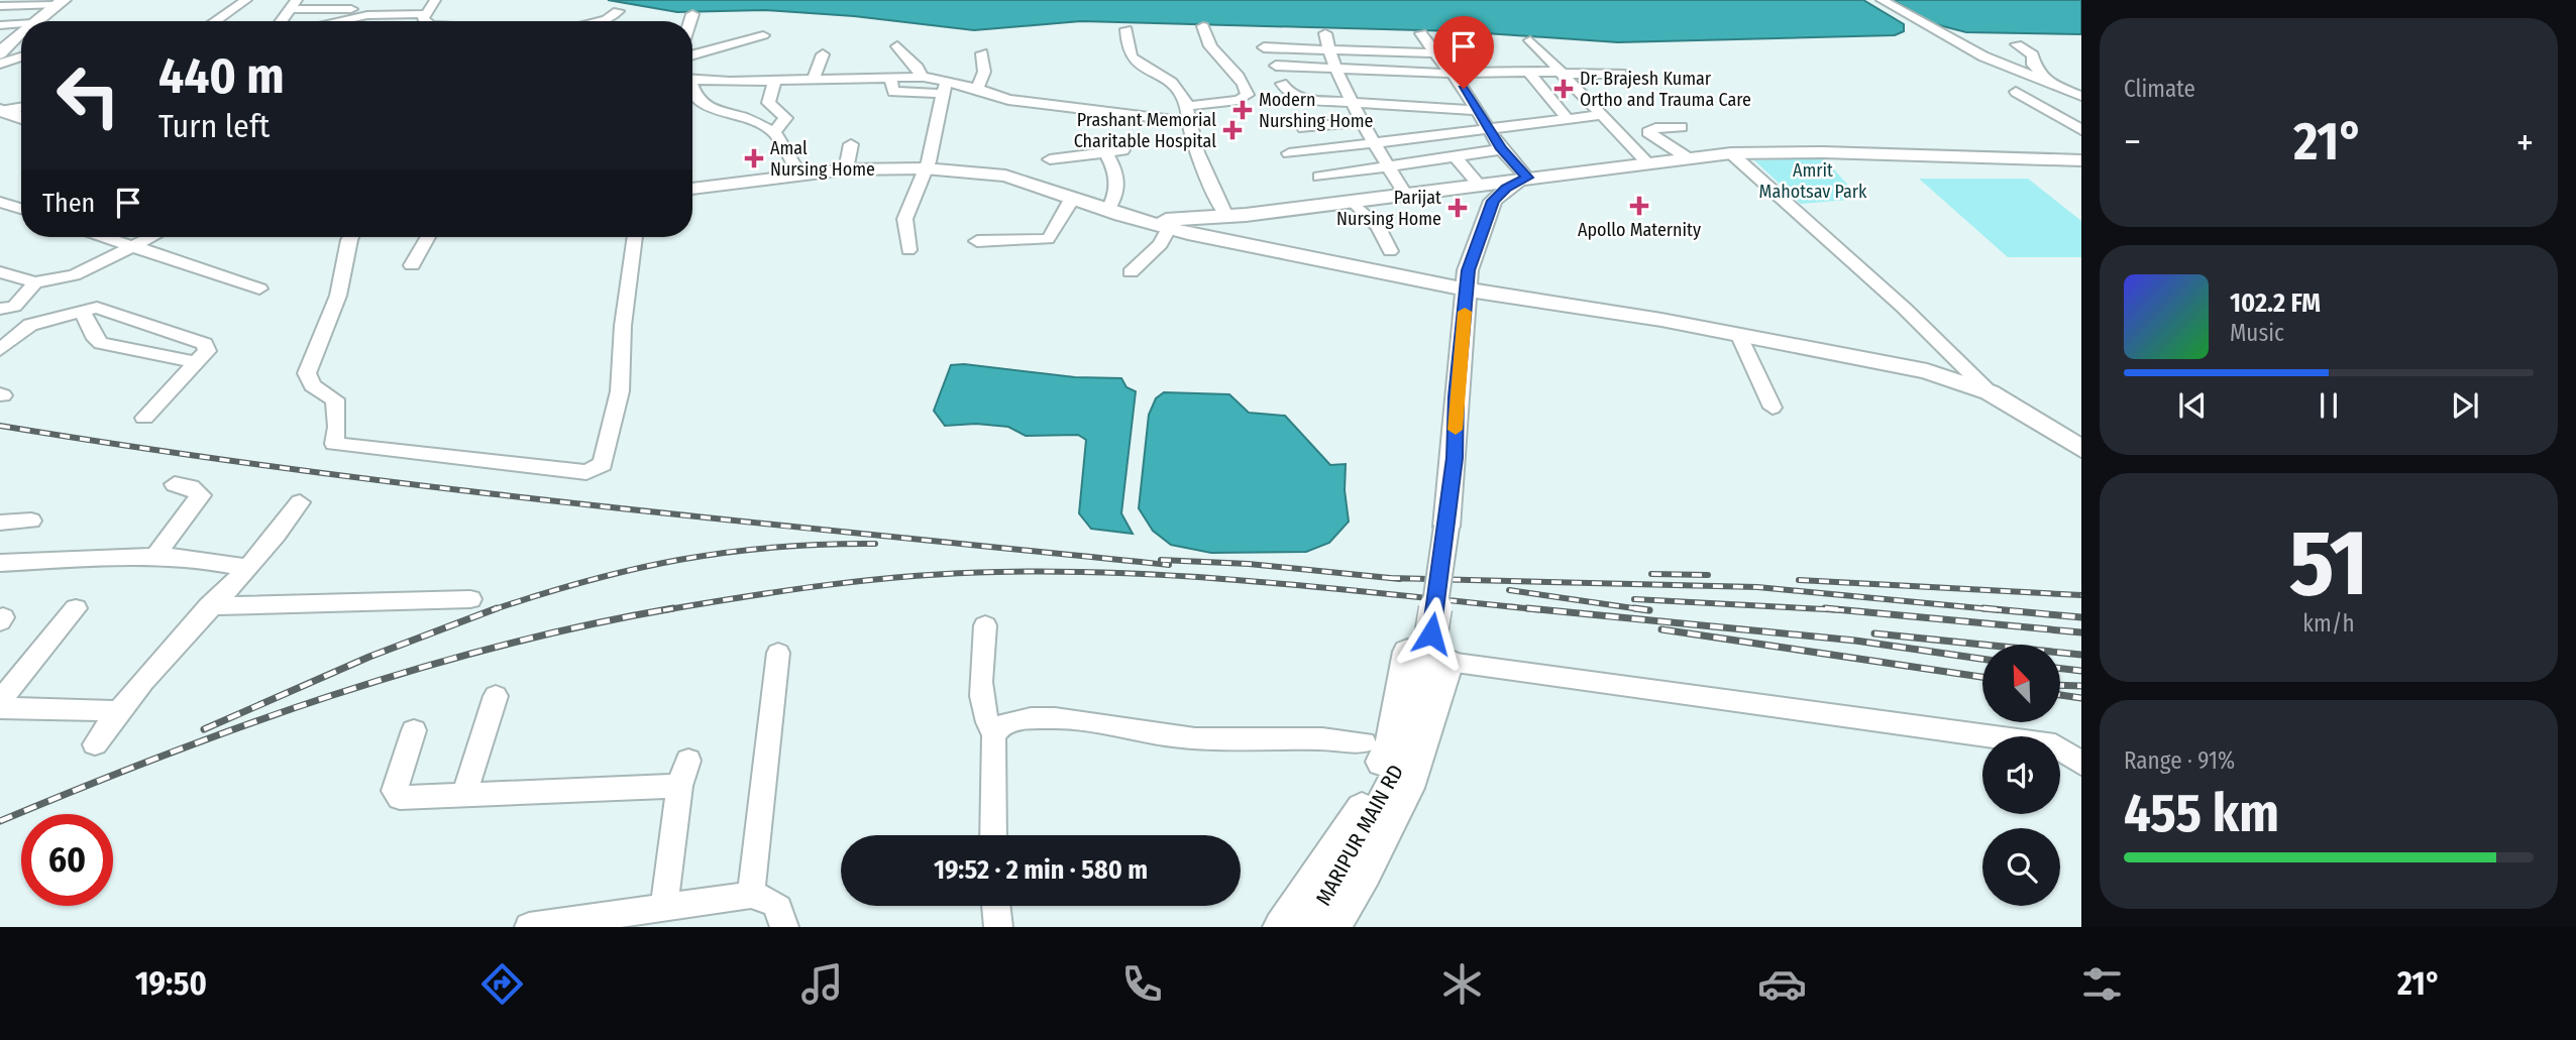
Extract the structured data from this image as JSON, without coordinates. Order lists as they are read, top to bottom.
{
  "streets": {
    "main road": ["MARIPUR MAIN RD"]
  },
  "parks": ["Amrit Mahotsav Park"],
  "places": {
    "health": [
      "Dr. Brajesh Kumar Ortho and Trauma Care",
      "Modern Nurshing Home",
      "Prashant Memorial Charitable Hospital",
      "Amal Nursing Home",
      "Apollo Maternity",
      "Parijat Nursing Home"
    ]
  },
  "north": "top left",
  "page": {
    "tile": [
      "Climate",
      ["51", "km/h"],
      ["Range · 91%", "455 km"]
    ],
    "turn": ["440 m", "Turn left"],
    "heat": ["−", "21°", "+"],
    "then": "Then",
    "song": ["102.2 FM", "Music"],
    "limit": "60",
    "trip": "19:52 · 2 min · 580 m",
    "tabs": ["19:50", "21°"]
  }
}
